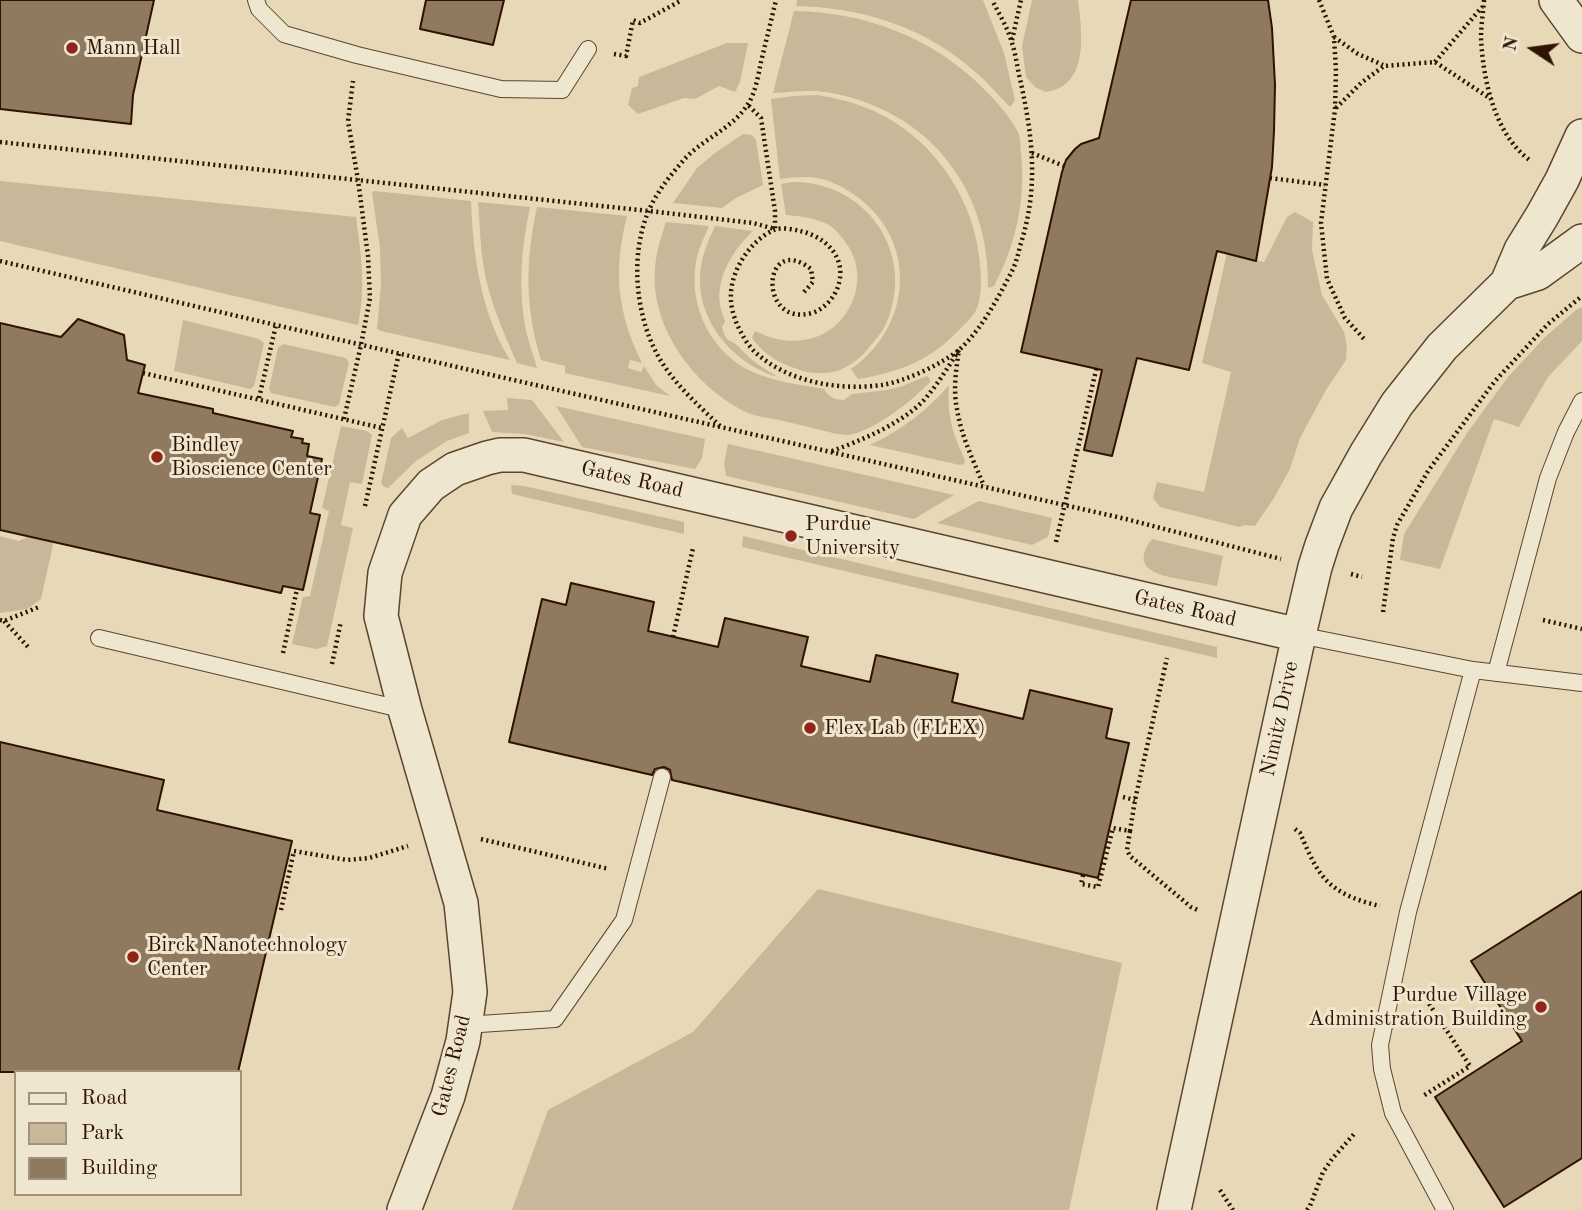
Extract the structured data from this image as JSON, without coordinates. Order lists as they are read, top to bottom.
{
  "streets": {
    "street": ["Gates Road", "Nimitz Drive"]
  },
  "crossings": [
    ["Gates Road", "Nimitz Drive"]
  ],
  "places": [
    "Mann Hall",
    "Bindley Bioscience Center",
    "Purdue University",
    "Flex Lab (FLEX)",
    "Birck Nanotechnology Center",
    "Purdue Village Administration Building"
  ],
  "legend": ["Road", "Park", "Building"],
  "north": "left"
}
